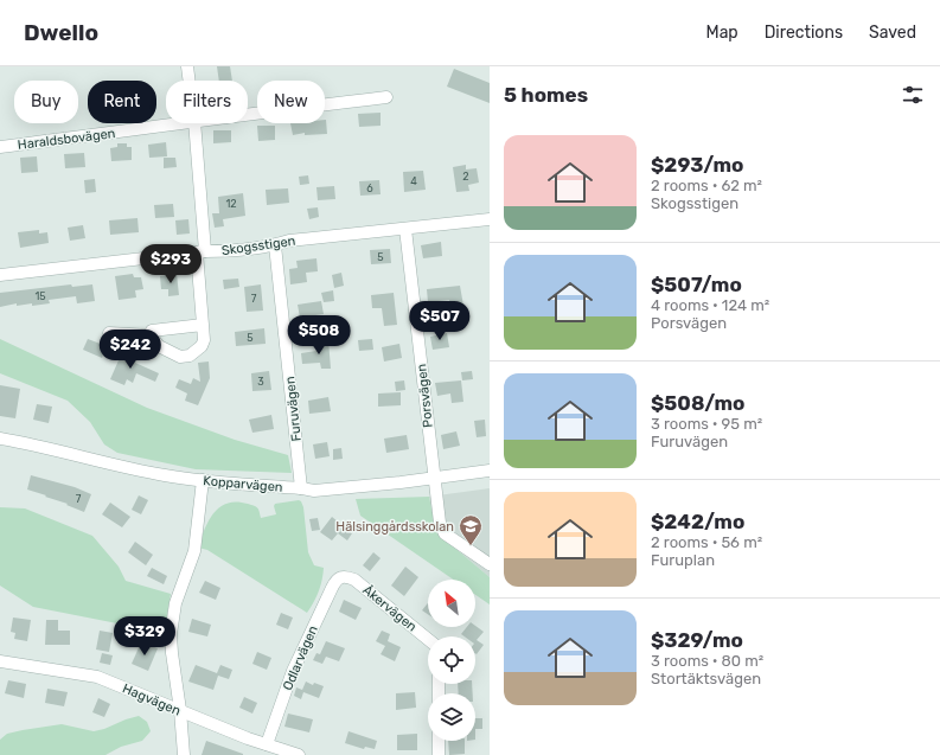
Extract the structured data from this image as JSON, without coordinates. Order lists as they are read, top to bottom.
{
  "streets": {
    "street": [
      "Haraldsbovägen",
      "Skogsstigen",
      "Porsvägen",
      "Furuvägen",
      "Kopparvägen",
      "Åkervägen",
      "Odlarvägen",
      "Hagvägen"
    ]
  },
  "crossings": [
    ["Skogsstigen", "Porsvägen"],
    ["Skogsstigen", "Furuvägen"],
    ["Porsvägen", "Kopparvägen"],
    ["Furuvägen", "Kopparvägen"],
    ["Åkervägen", "Odlarvägen"],
    ["Odlarvägen", "Hagvägen"]
  ],
  "places": {
    "school or university": ["Hälsinggårdsskolan"]
  },
  "house_numbers": [
    "2",
    "4",
    "6",
    "12",
    "5",
    "15",
    "7",
    "5",
    "3",
    "7"
  ],
  "north": "top left",
  "page": {
    "header": "Dwello",
    "nav": ["Map", "Directions", "Saved"],
    "heading": "5 homes",
    "chip": [
      "Buy",
      "Rent",
      "Filters",
      "New"
    ],
    "list": [
      {
        "name": "$293/mo",
        "note": "2 rooms · 62 m² · Skogsstigen"
      },
      {
        "name": "$507/mo",
        "note": "4 rooms · 124 m² · Porsvägen"
      },
      {
        "name": "$508/mo",
        "note": "3 rooms · 95 m² · Furuvägen"
      },
      {
        "name": "$242/mo",
        "note": "2 rooms · 56 m² · Furuplan"
      },
      {
        "name": "$329/mo",
        "note": "3 rooms · 80 m² · Stortäktsvägen"
      }
    ],
    "price": [
      "$293",
      "$507",
      "$508",
      "$242",
      "$329"
    ]
  }
}
